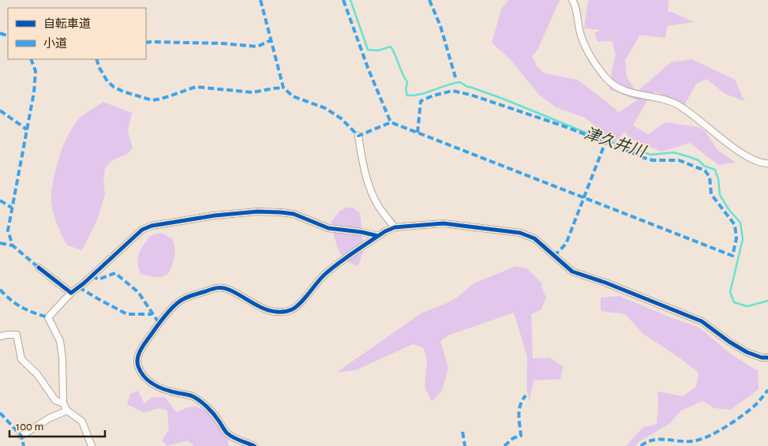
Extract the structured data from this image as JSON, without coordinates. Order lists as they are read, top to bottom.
{
  "water": ["津久井川"],
  "legend": ["自転車道", "小道"],
  "scale_bar": "100 m"
}
